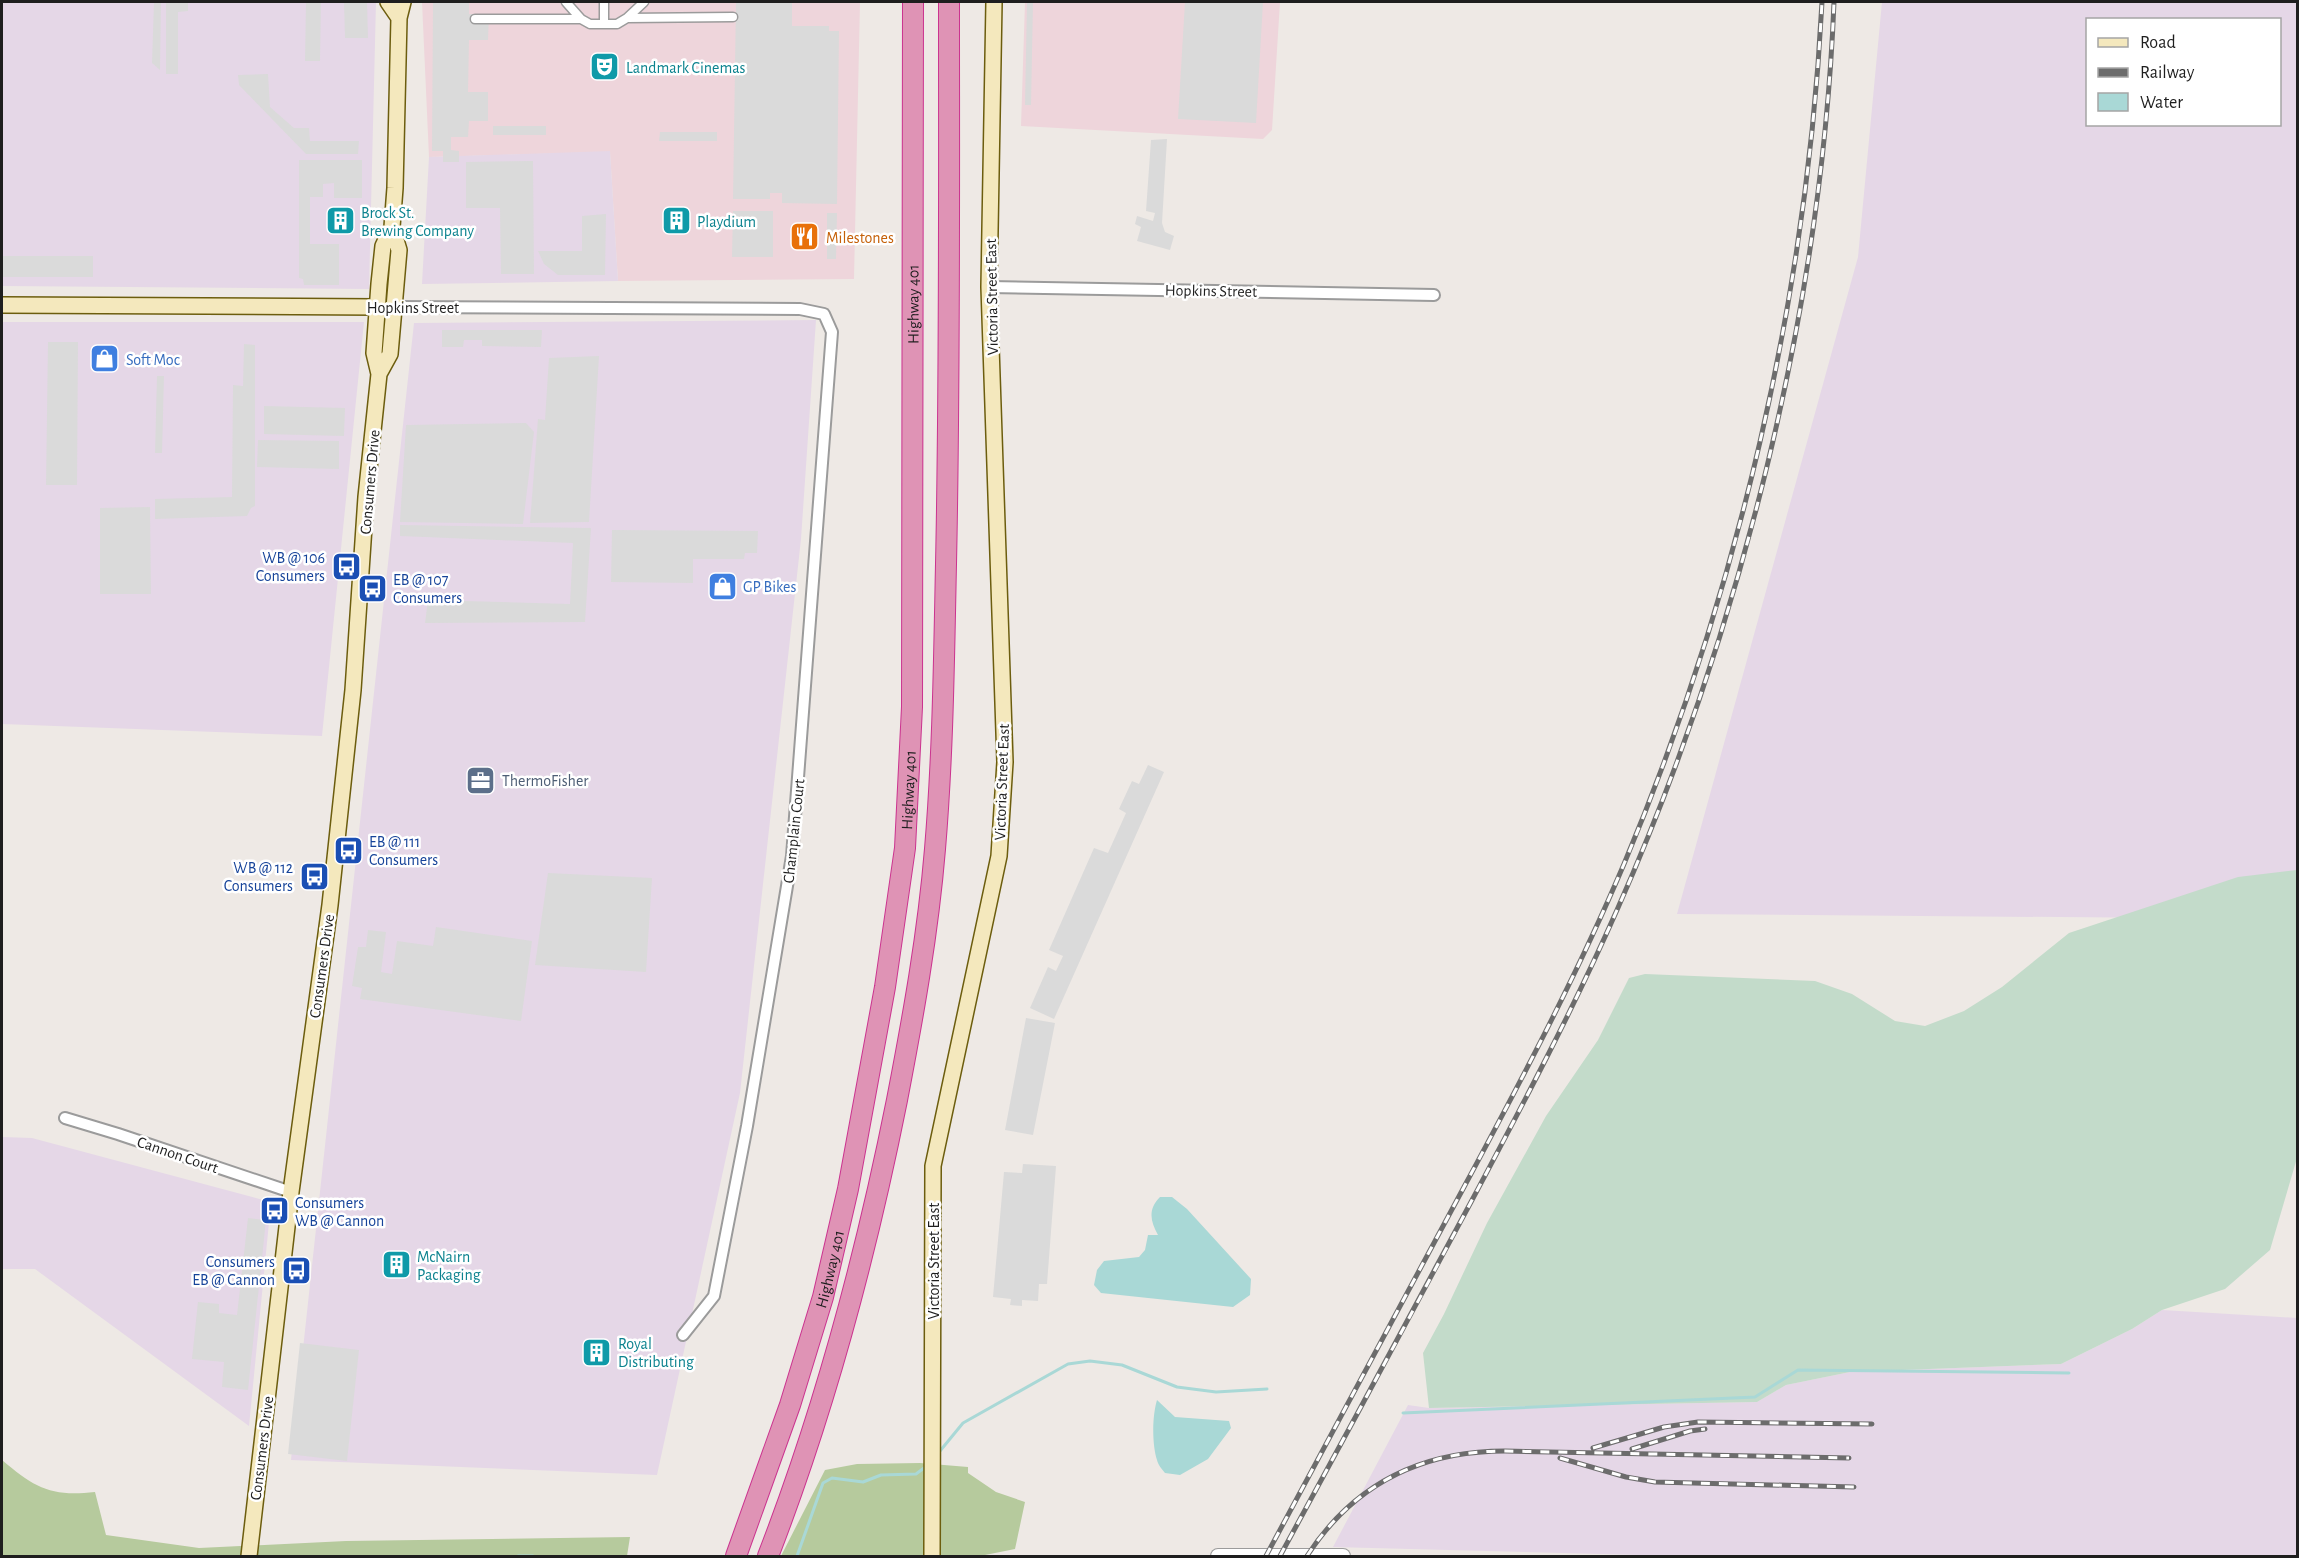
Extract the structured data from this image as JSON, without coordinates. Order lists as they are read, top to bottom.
{
  "streets": {
    "highway": ["Highway 401"],
    "main road": ["Hopkins Street", "Victoria Street East", "Consumers Drive"],
    "street": ["Champlain Court", "Cannon Court"]
  },
  "crossings": [
    ["Hopkins Street", "Victoria Street East"],
    ["Hopkins Street", "Consumers Drive"],
    ["Hopkins Street", "Champlain Court"],
    ["Consumers Drive", "Cannon Court"]
  ],
  "places": {
    "theatre": ["Landmark Cinemas"],
    "building": [
      "Brock St. Brewing Company",
      "Playdium",
      "McNairn Packaging",
      "Royal Distributing"
    ],
    "restaurant": ["Milestones"],
    "shop": ["Soft Moc", "GP Bikes"],
    "bus stop": [
      "WB @ 106 Consumers",
      "EB @ 107 Consumers",
      "EB @ 111 Consumers",
      "WB @ 112 Consumers",
      "Consumers WB @ Cannon",
      "Consumers EB @ Cannon"
    ],
    "office": ["ThermoFisher"]
  },
  "legend": ["Road", "Railway", "Water"]
}
